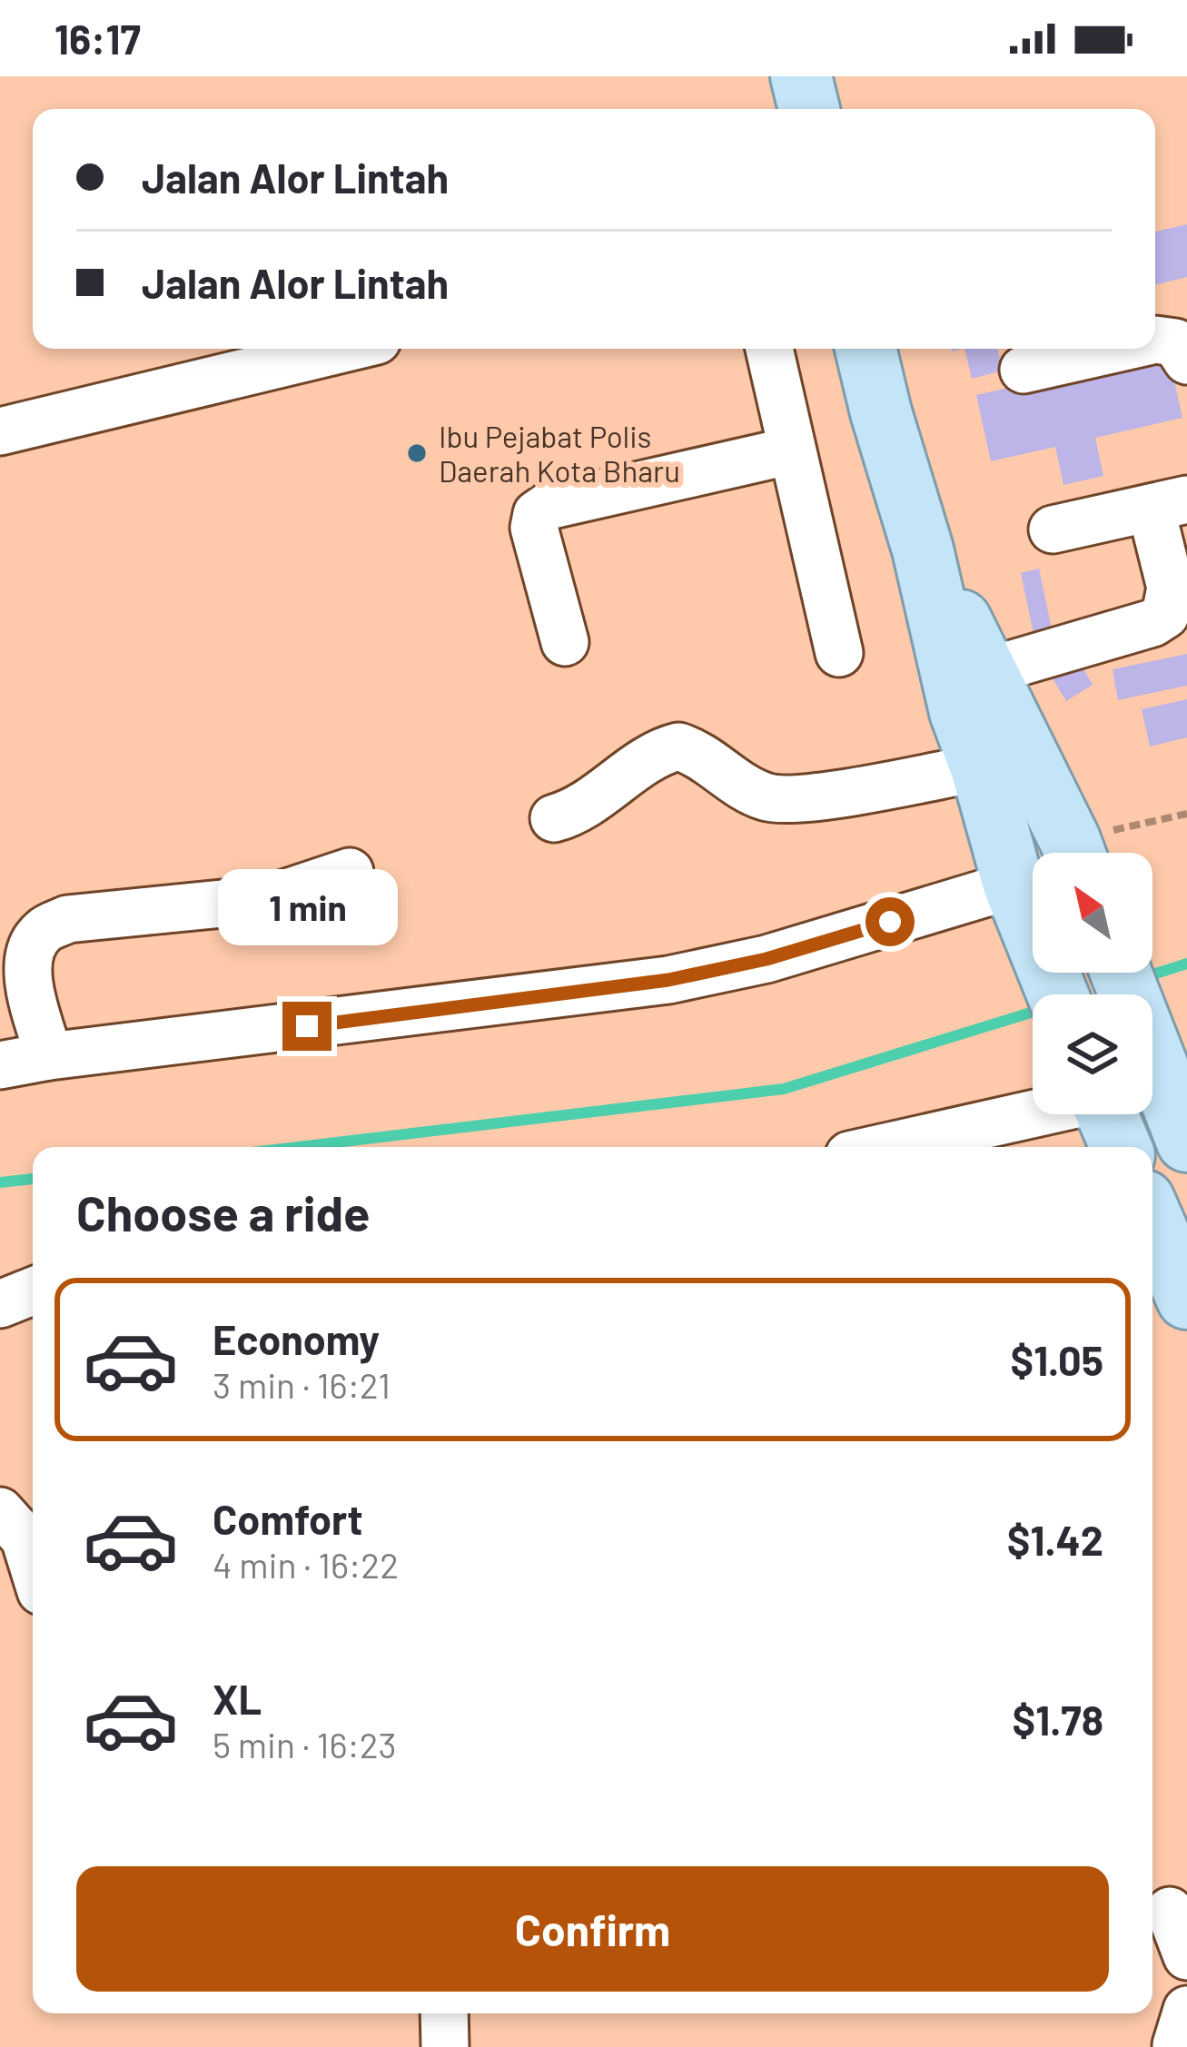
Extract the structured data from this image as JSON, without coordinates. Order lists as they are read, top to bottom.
{
  "places": ["Ibu Pejabat Polis Daerah Kota Bharu"],
  "north": "top left",
  "page": {
    "status": "16:17",
    "banner": ["Jalan Alor Lintah", "Jalan Alor Lintah"],
    "bubble": "1 min",
    "heading": "Choose a ride",
    "list": [
      {
        "name": "Economy",
        "note": "3 min · 16:21",
        "value": "$1.05"
      },
      {
        "name": "Comfort",
        "note": "4 min · 16:22",
        "value": "$1.42"
      },
      {
        "name": "XL",
        "note": "5 min · 16:23",
        "value": "$1.78"
      }
    ],
    "buttons": "Confirm"
  }
}
